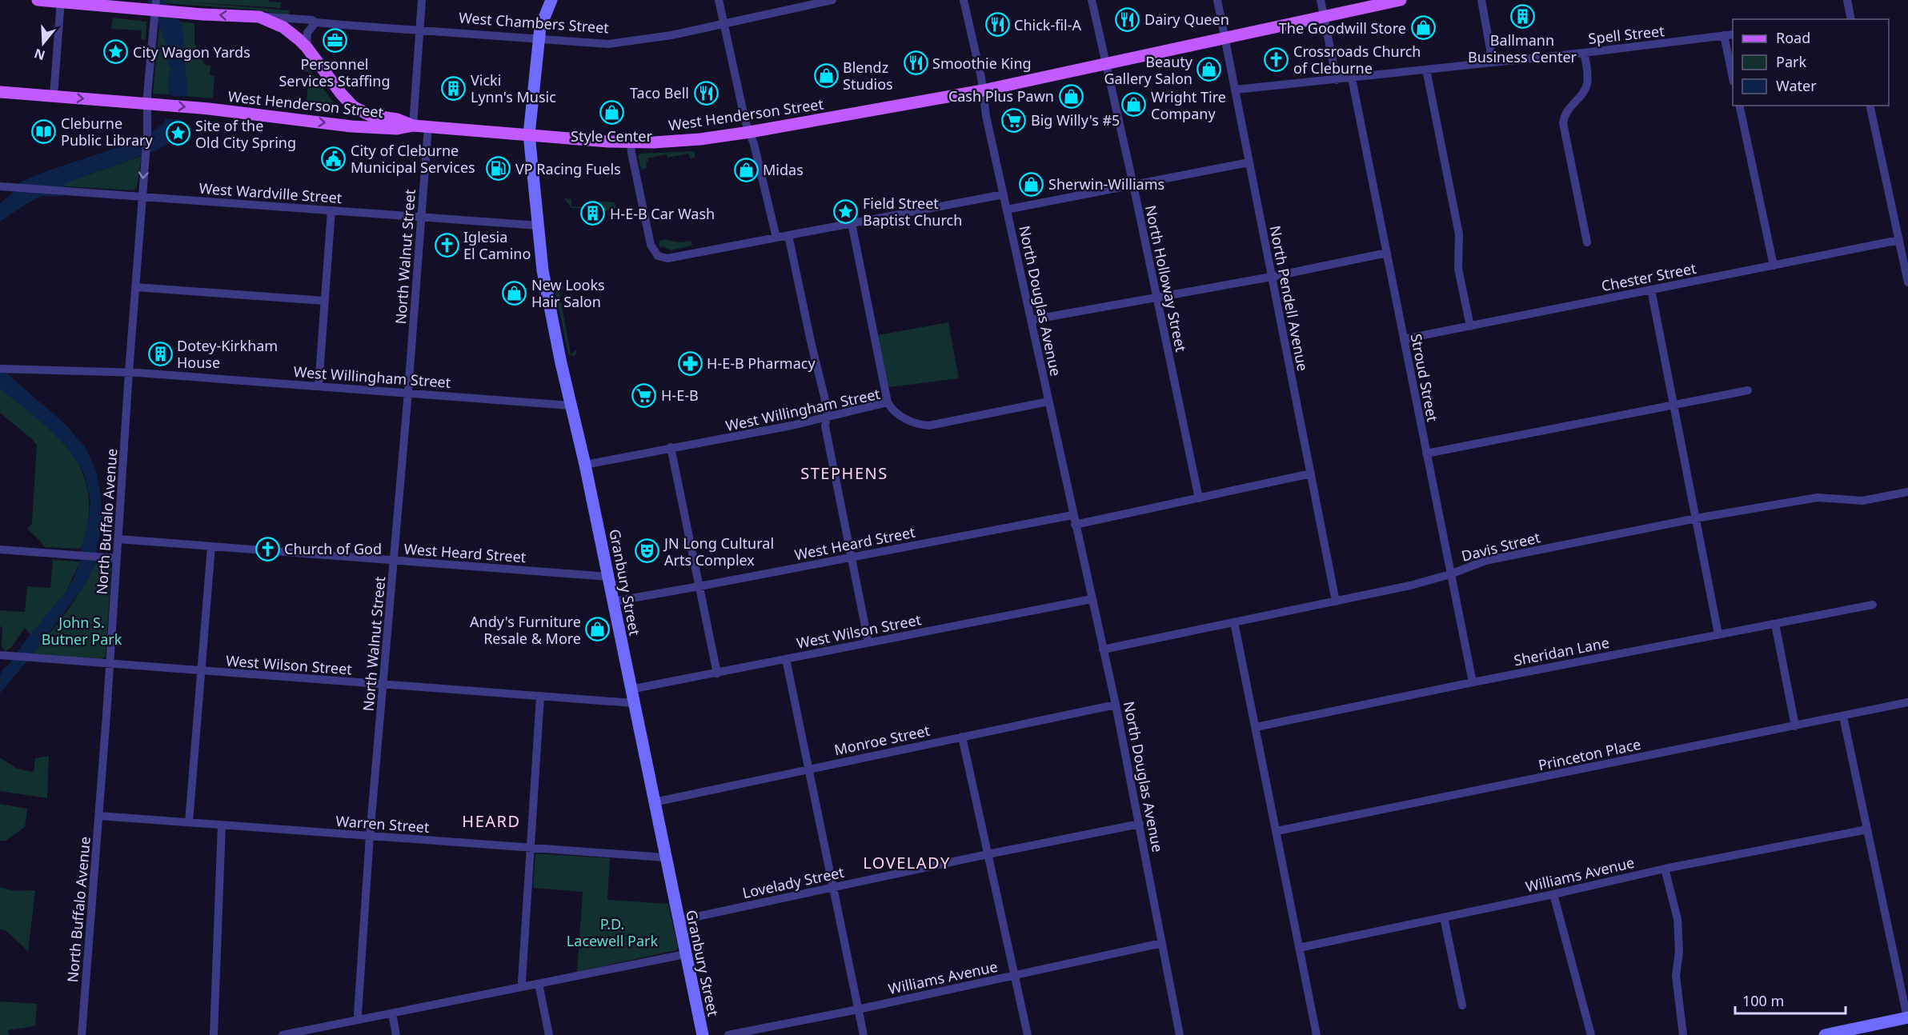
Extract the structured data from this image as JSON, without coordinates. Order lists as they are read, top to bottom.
{
  "streets": {
    "main road": ["West Chambers Street", "West Henderson Street"],
    "street": [
      "Spell Street",
      "West Wardville Street",
      "North Walnut Street",
      "Chester Street",
      "North Holloway Street",
      "North Pendell Avenue",
      "North Douglas Avenue",
      "West Willingham Street",
      "Stroud Street",
      "North Buffalo Avenue",
      "West Heard Street",
      "Davis Street",
      "Granbury Street",
      "West Wilson Street",
      "Sheridan Lane",
      "Monroe Street",
      "Princeton Place",
      "Warren Street",
      "Williams Avenue",
      "Lovelady Street"
    ]
  },
  "crossings": [
    ["West Chambers Street", "West Henderson Street"],
    ["West Chambers Street", "North Buffalo Avenue"],
    ["West Chambers Street", "Granbury Street"],
    ["Spell Street", "North Pendell Avenue"],
    ["Spell Street", "Stroud Street"],
    ["West Henderson Street", "North Walnut Street"],
    ["West Henderson Street", "North Holloway Street"],
    ["West Henderson Street", "North Pendell Avenue"],
    ["West Henderson Street", "North Douglas Avenue"],
    ["West Henderson Street", "North Buffalo Avenue"],
    ["West Henderson Street", "Granbury Street"],
    ["West Wardville Street", "North Walnut Street"],
    ["West Wardville Street", "North Buffalo Avenue"],
    ["West Wardville Street", "Granbury Street"],
    ["North Walnut Street", "West Willingham Street"],
    ["North Walnut Street", "West Heard Street"],
    ["North Walnut Street", "West Wilson Street"],
    ["North Walnut Street", "Warren Street"],
    ["Chester Street", "Stroud Street"],
    ["North Holloway Street", "West Heard Street"],
    ["North Pendell Avenue", "West Heard Street"],
    ["North Pendell Avenue", "Davis Street"],
    ["North Douglas Avenue", "West Willingham Street"],
    ["North Douglas Avenue", "West Heard Street"],
    ["North Douglas Avenue", "Davis Street"],
    ["North Douglas Avenue", "West Wilson Street"],
    ["North Douglas Avenue", "Monroe Street"],
    ["North Douglas Avenue", "Williams Avenue"],
    ["North Douglas Avenue", "Lovelady Street"],
    ["West Willingham Street", "North Buffalo Avenue"],
    ["West Willingham Street", "Granbury Street"],
    ["Stroud Street", "Davis Street"],
    ["Stroud Street", "Sheridan Lane"],
    ["North Buffalo Avenue", "West Heard Street"],
    ["North Buffalo Avenue", "West Wilson Street"],
    ["North Buffalo Avenue", "Warren Street"],
    ["West Heard Street", "Granbury Street"],
    ["Granbury Street", "West Wilson Street"],
    ["Granbury Street", "Monroe Street"],
    ["Granbury Street", "Warren Street"],
    ["Granbury Street", "Lovelady Street"]
  ],
  "districts": ["STEPHENS", "HEARD", "LOVELADY"],
  "parks": ["John S. Butner Park", "P.D. Lacewell Park"],
  "places": {
    "building": [
      "Ballmann Business Center",
      "Vicki Lynn's Music",
      "H-E-B Car Wash",
      "Dotey-Kirkham House"
    ],
    "restaurant": [
      "Dairy Queen",
      "Chick-fil-A",
      "Smoothie King",
      "Taco Bell"
    ],
    "shop": [
      "The Goodwill Store",
      "Beauty Gallery Salon",
      "Blendz Studios",
      "Cash Plus Pawn",
      "Wright Tire Company",
      "Style Center",
      "Midas",
      "Sherwin-Williams",
      "New Looks Hair Salon",
      "Andy's Furniture Resale & More"
    ],
    "office": ["Personnel Services Staffing"],
    "place": ["City Wagon Yards", "Site of the Old City Spring", "Field Street Baptist Church"],
    "church": ["Crossroads Church of Cleburne", "Iglesia El Camino", "Church of God"],
    "supermarket": ["Big Willy's #5", "H-E-B"],
    "library": ["Cleburne Public Library"],
    "public building": ["City of Cleburne Municipal Services"],
    "fuel station": ["VP Racing Fuels"],
    "pharmacy": ["H-E-B Pharmacy"],
    "theatre": ["JN Long Cultural Arts Complex"]
  },
  "legend": ["Road", "Park", "Water"],
  "scale_bar": "100 m",
  "north": "bottom"
}
